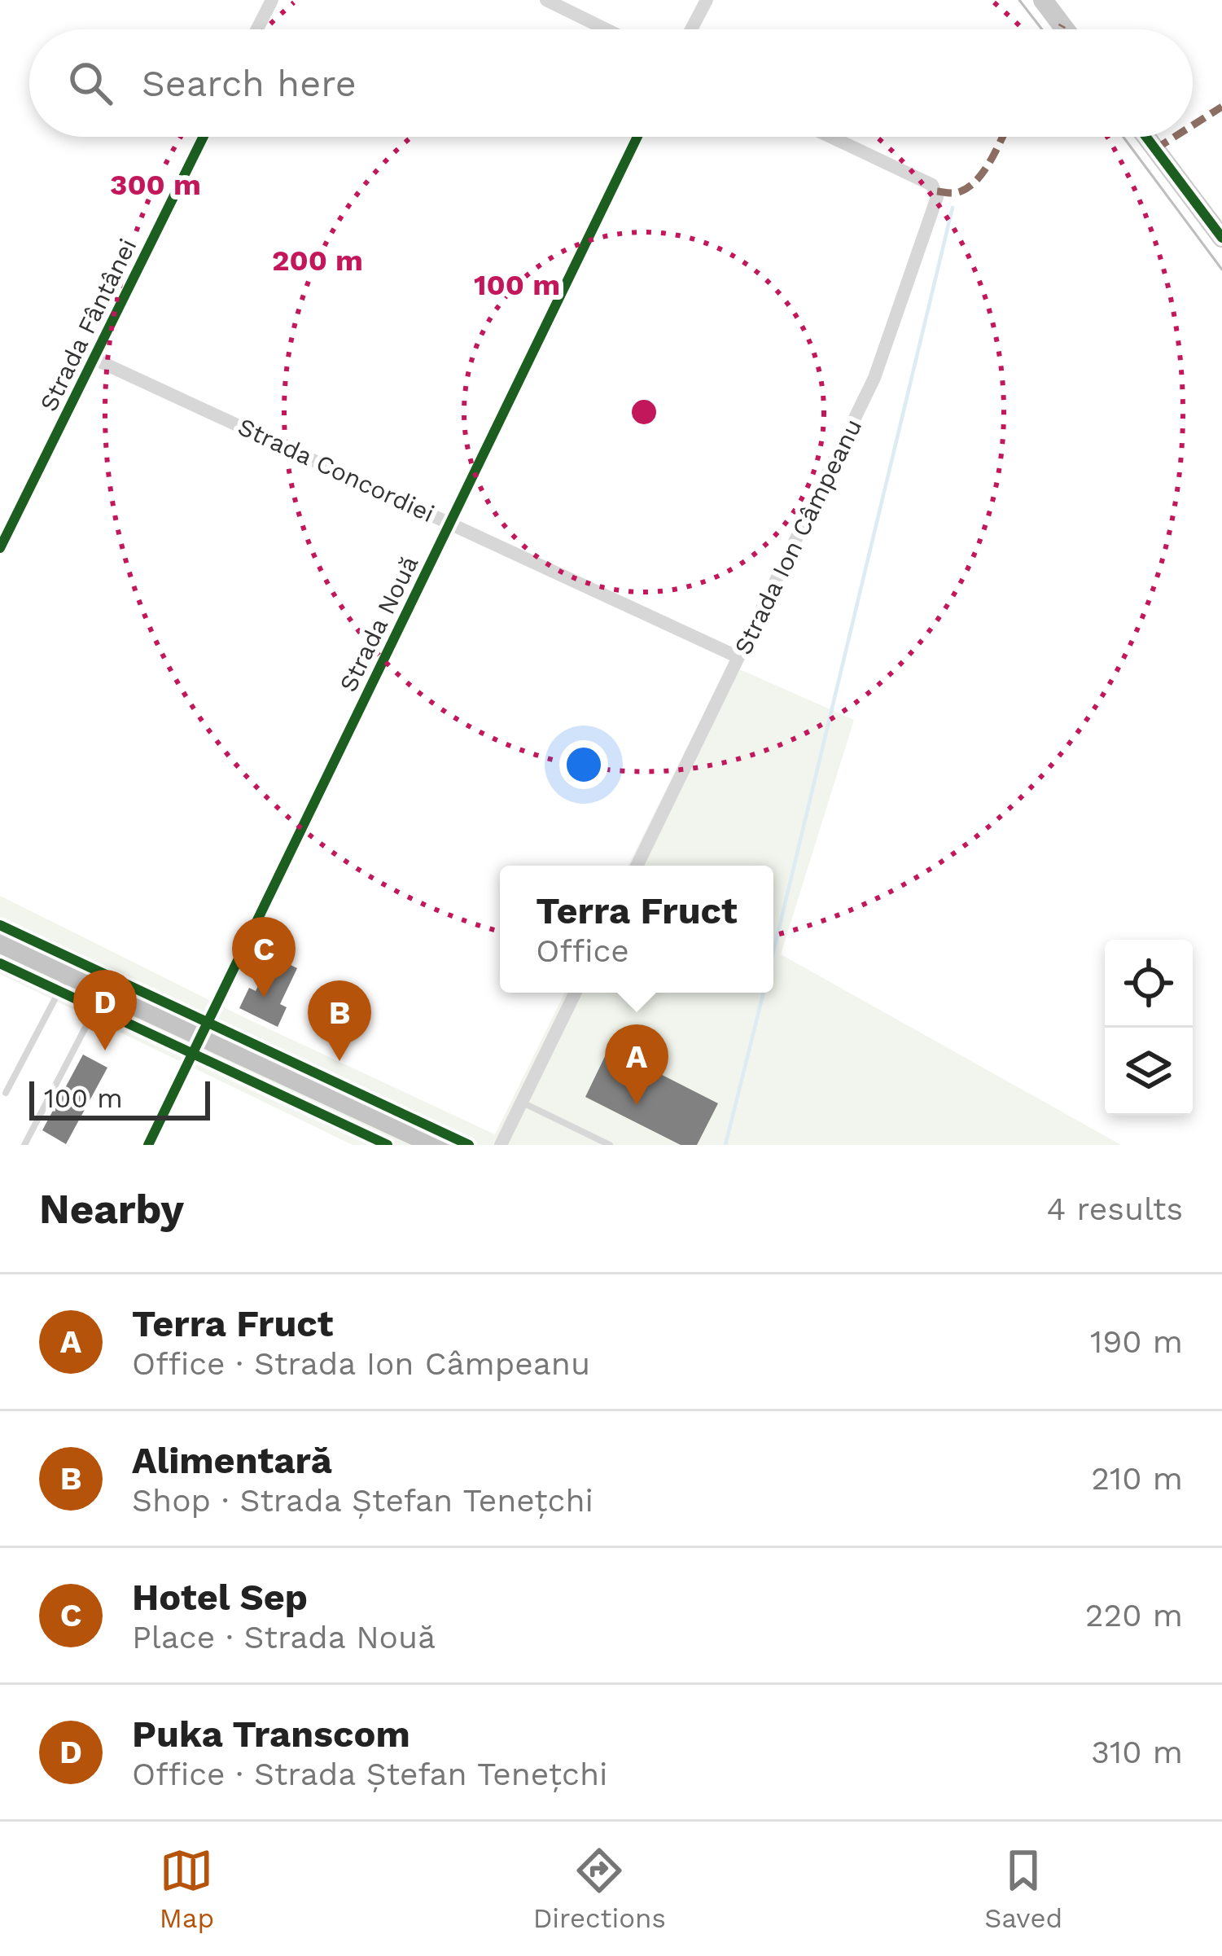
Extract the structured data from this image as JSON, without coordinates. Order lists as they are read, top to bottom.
{
  "streets": {
    "street": [
      "Strada Fântânei",
      "Strada Concordiei",
      "Strada Ion Câmpeanu",
      "Strada Nouă"
    ]
  },
  "crossings": [
    ["Strada Fântânei", "Strada Concordiei"],
    ["Strada Concordiei", "Strada Ion Câmpeanu"],
    ["Strada Concordiei", "Strada Nouă"]
  ],
  "scale_bar": "100 m",
  "page": {
    "search": "Search here",
    "popup": ["Terra Fruct", "Office"],
    "pins": [
      "C",
      "D",
      "B",
      "A"
    ],
    "scale": "100 m",
    "heading": ["Nearby", "4 results"],
    "list": [
      {
        "mark": "A",
        "name": "Terra Fruct",
        "note": "Office · Strada Ion Câmpeanu",
        "value": "190 m"
      },
      {
        "mark": "B",
        "name": "Alimentară",
        "note": "Shop · Strada Ștefan Tenețchi",
        "value": "210 m"
      },
      {
        "mark": "C",
        "name": "Hotel Sep",
        "note": "Place · Strada Nouă",
        "value": "220 m"
      },
      {
        "mark": "D",
        "name": "Puka Transcom",
        "note": "Office · Strada Ștefan Tenețchi",
        "value": "310 m"
      }
    ],
    "nav": ["Map", "Directions", "Saved"]
  },
  "rings": ["300 m", "200 m", "100 m"]
}
